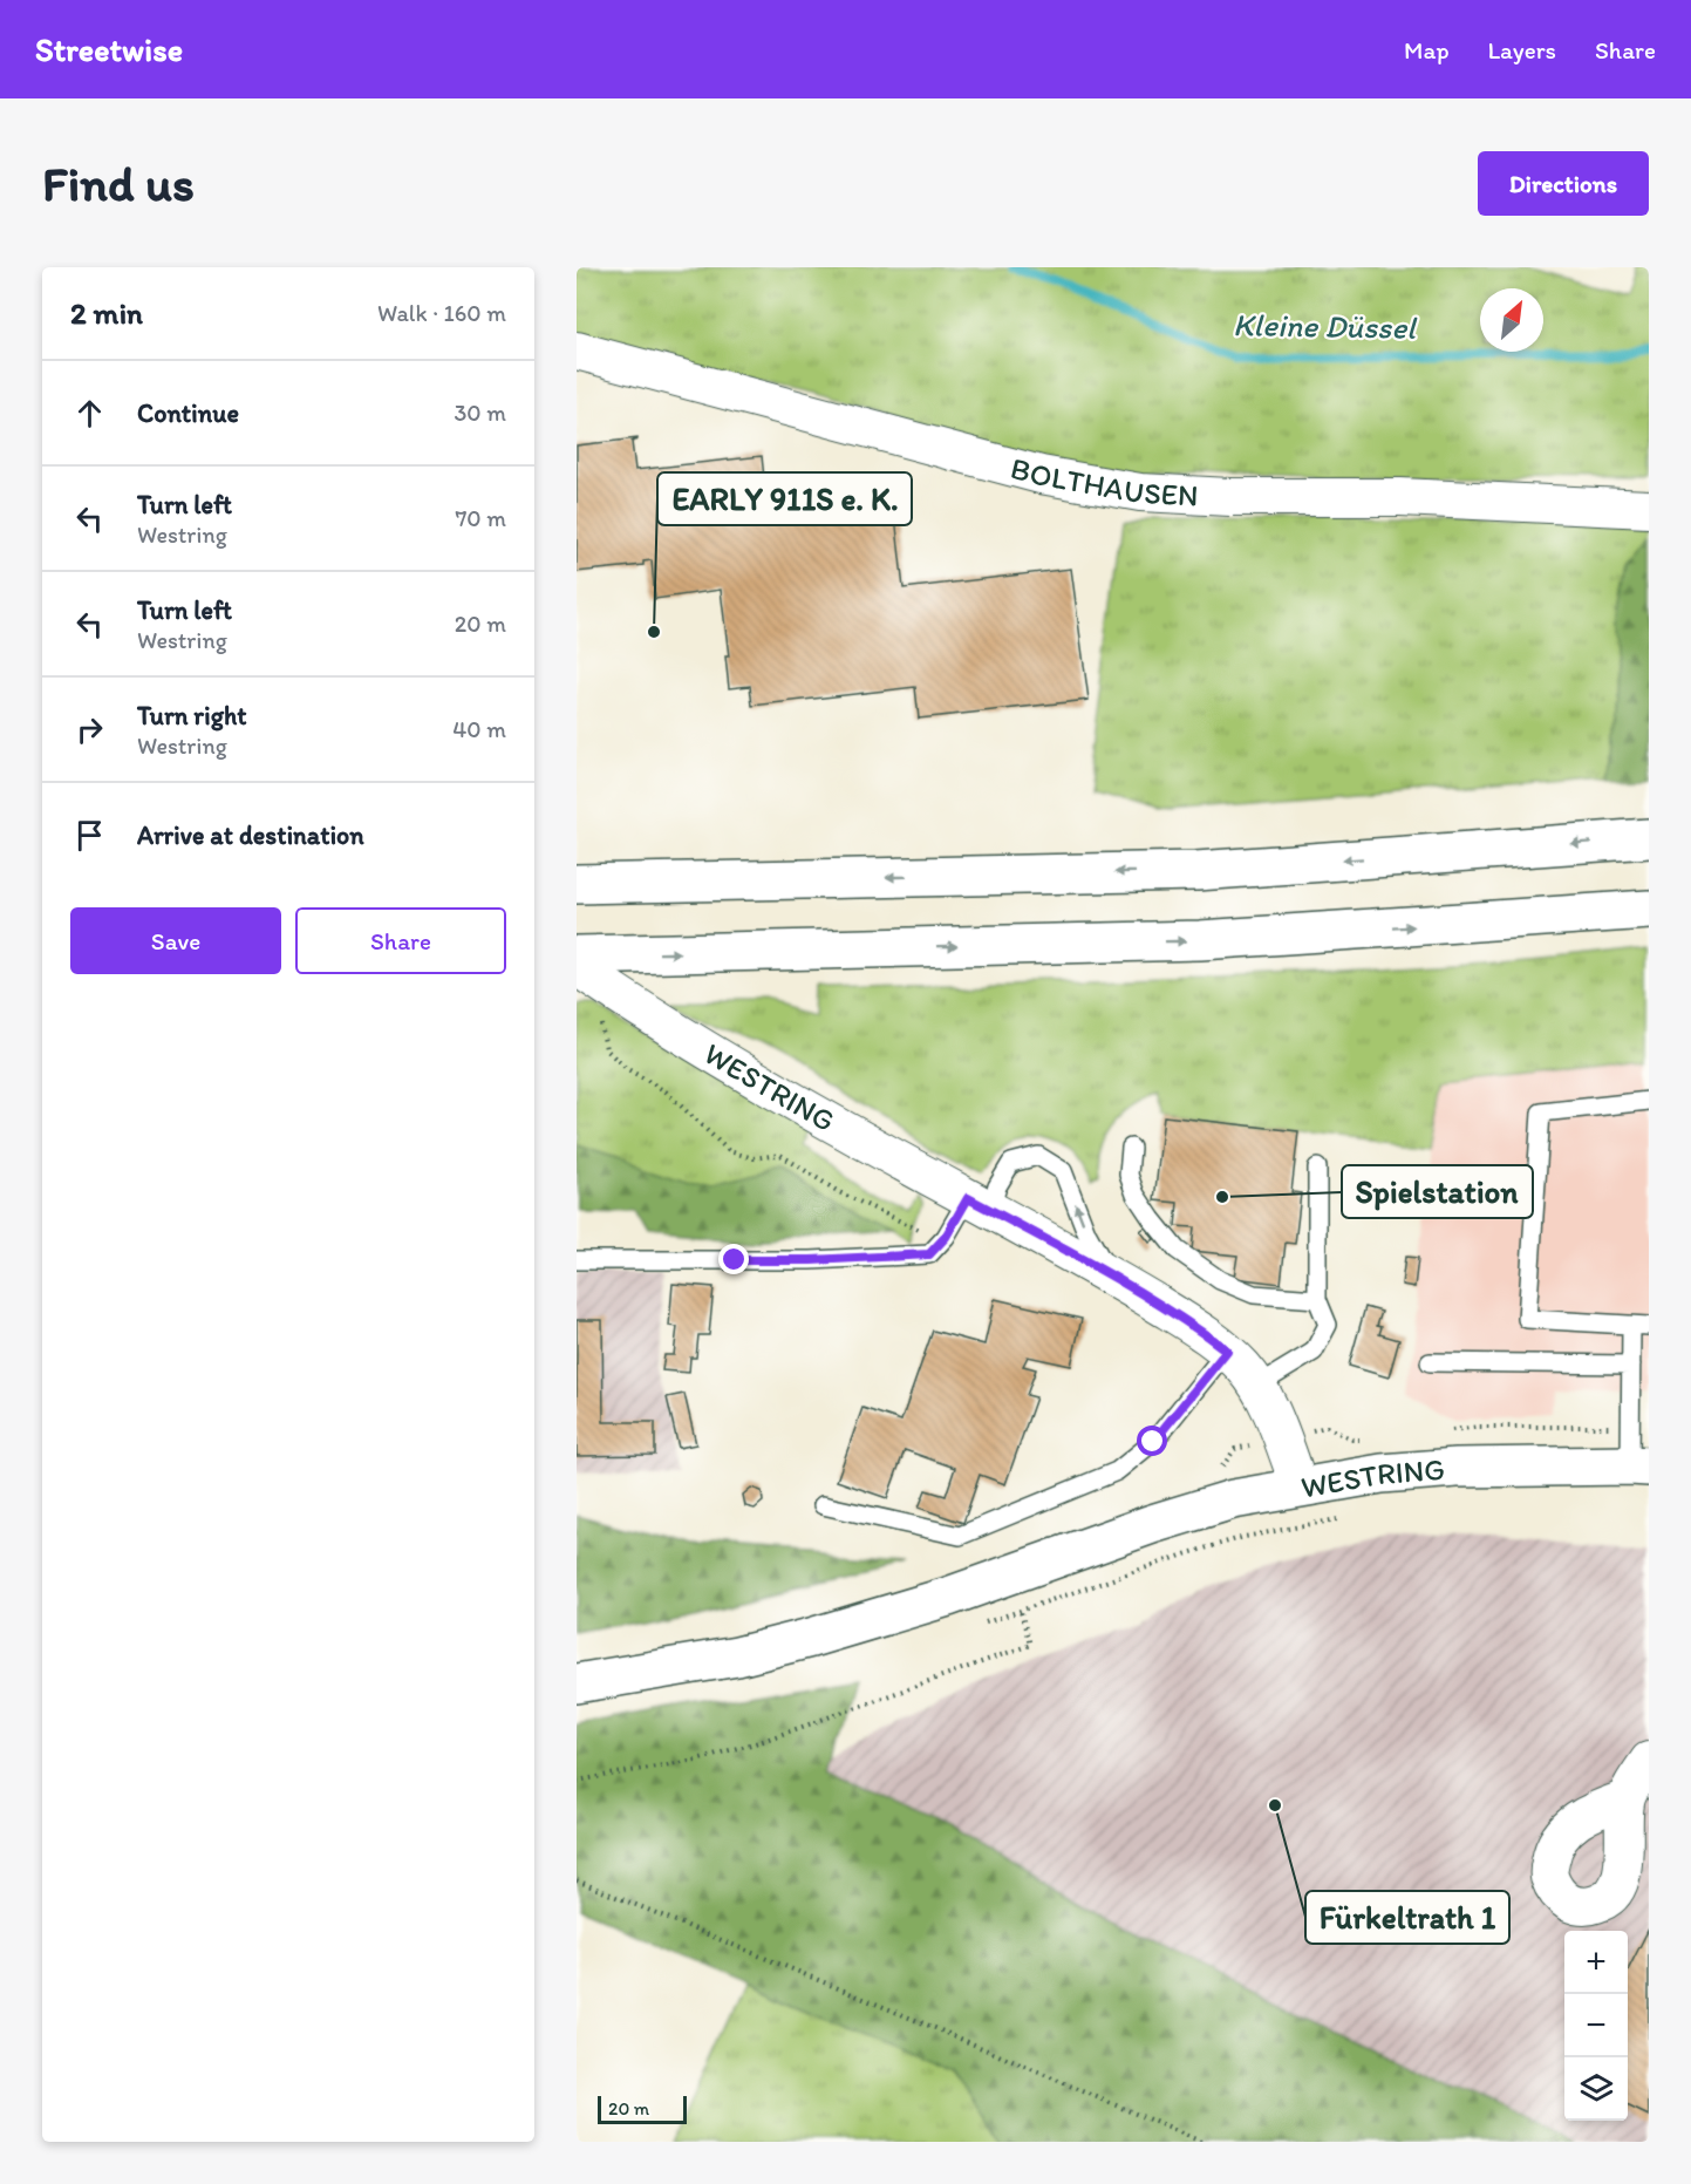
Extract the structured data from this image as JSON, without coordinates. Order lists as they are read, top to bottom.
{
  "streets": {
    "main road": ["WESTRING"],
    "street": ["BOLTHAUSEN"]
  },
  "water": ["Kleine Düssel"],
  "places": ["EARLY 911S e. K.", "Spielstation", "Fürkeltrath 1"],
  "scale_bar": "20 m",
  "north": "top right",
  "page": {
    "header": "Streetwise",
    "nav": ["Map", "Layers", "Share"],
    "buttons": [
      "Directions",
      ["Save", "Share"]
    ],
    "title": "Find us",
    "heading": ["2 min", "Walk · 160 m"],
    "list": [
      ["Continue", "30 m"],
      ["Turn left", "Westring", "70 m"],
      ["Turn left", "Westring", "20 m"],
      ["Turn right", "Westring", "40 m"],
      "Arrive at destination"
    ],
    "map_buttons": ["+", "−"],
    "scale": "20 m"
  }
}
